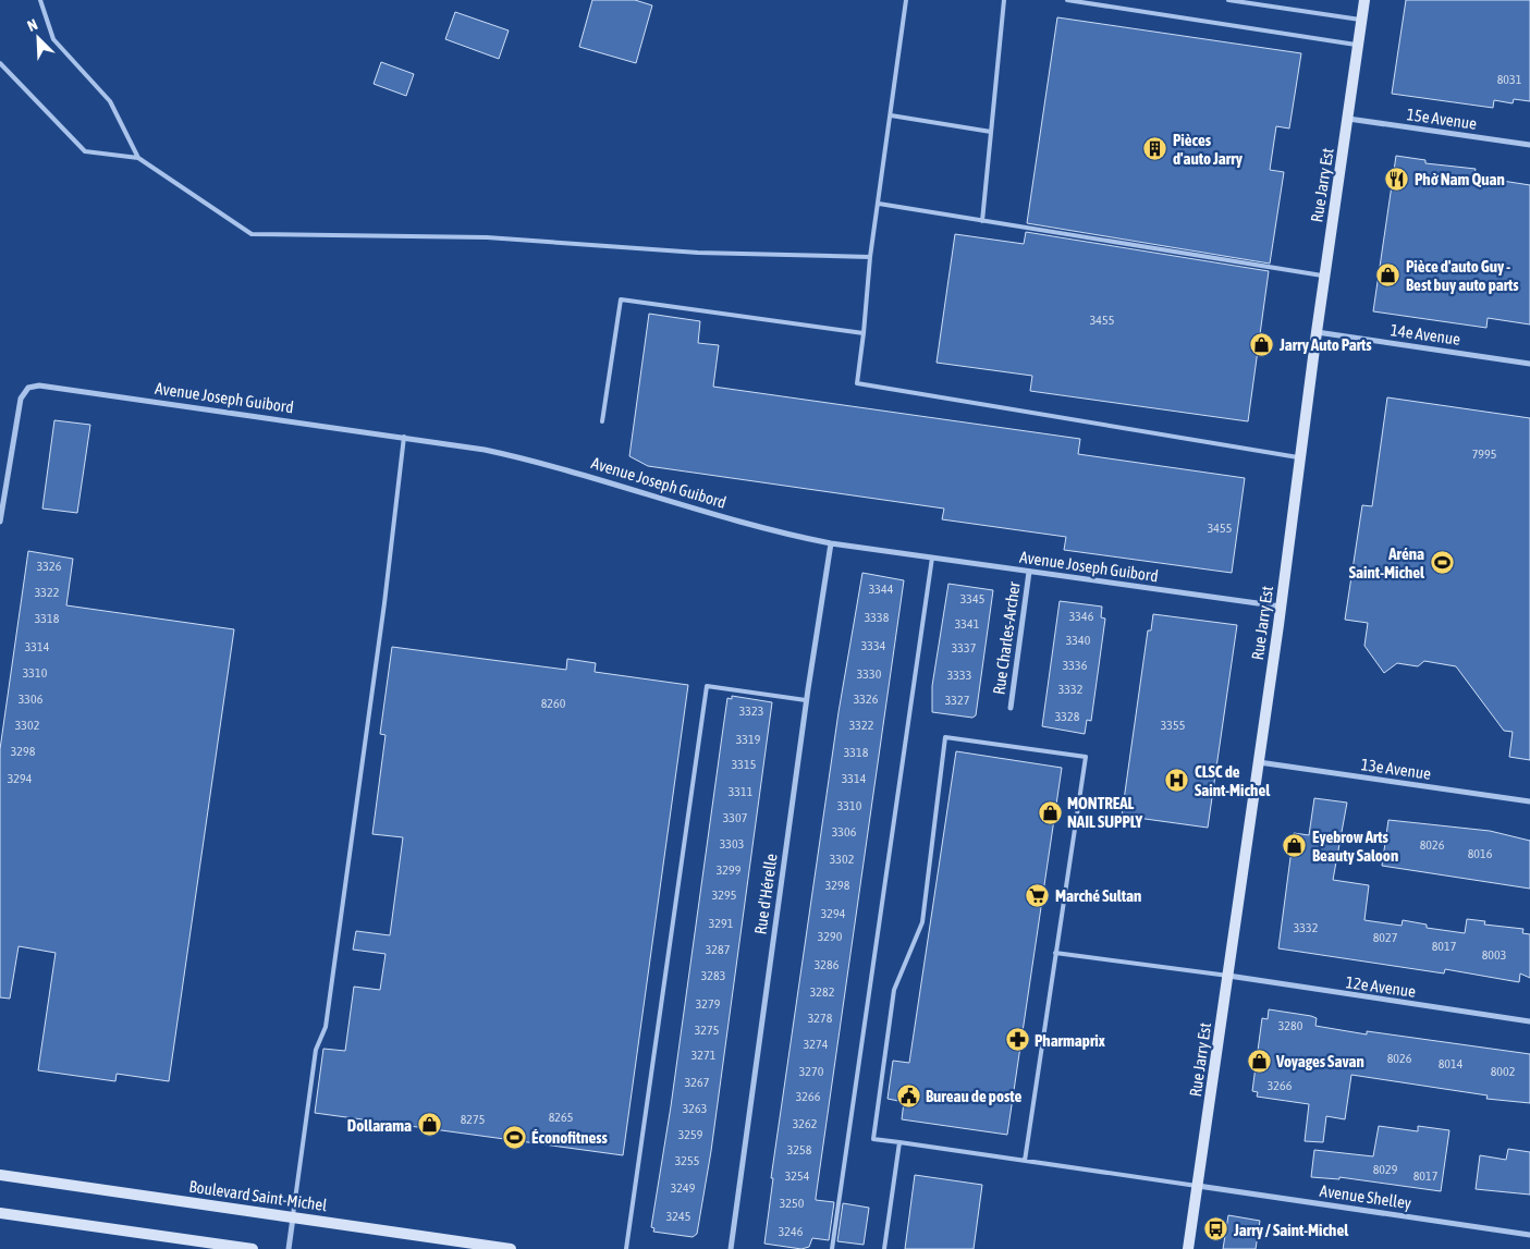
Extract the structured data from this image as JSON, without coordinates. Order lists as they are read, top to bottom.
{
  "streets": {
    "street": [
      "15e Avenue",
      "Rue Jarry Est",
      "14e Avenue",
      "Avenue Joseph Guibord",
      "Rue Charles-Archer",
      "13e Avenue",
      "Rue d'Hérelle",
      "12e Avenue",
      "Boulevard Saint-Michel",
      "Avenue Shelley"
    ]
  },
  "crossings": [
    ["15e Avenue", "Rue Jarry Est"],
    ["Rue Jarry Est", "14e Avenue"],
    ["Rue Jarry Est", "Avenue Joseph Guibord"],
    ["Rue Jarry Est", "13e Avenue"],
    ["Rue Jarry Est", "12e Avenue"],
    ["Rue Jarry Est", "Avenue Shelley"],
    ["Avenue Joseph Guibord", "Rue Charles-Archer"],
    ["Avenue Joseph Guibord", "Rue d'Hérelle"]
  ],
  "places": {
    "building": ["Pièces d'auto Jarry"],
    "restaurant": ["Phở Nam Quan"],
    "shop": [
      "Pièce d'auto Guy - Best buy auto parts",
      "Jarry Auto Parts",
      "MONTREAL NAIL SUPPLY",
      "Eyebrow Arts Beauty Saloon",
      "Voyages Savan",
      "Dollarama"
    ],
    "sports": ["Aréna Saint-Michel", "Éconofitness"],
    "hospital": ["CLSC de Saint-Michel"],
    "supermarket": ["Marché Sultan"],
    "pharmacy": ["Pharmaprix"],
    "public building": ["Bureau de poste"],
    "bus stop": ["Jarry / Saint-Michel"]
  },
  "house_numbers": [
    "8031",
    "3455",
    "7995",
    "3455",
    "3326",
    "3344",
    "3322",
    "3345",
    "3346",
    "3338",
    "3318",
    "3341",
    "3340",
    "3334",
    "3314",
    "3337",
    "3336",
    "3310",
    "3330",
    "3333",
    "3332",
    "3306",
    "3326",
    "3327",
    "8260",
    "3323",
    "3328",
    "3302",
    "3322",
    "3355",
    "3319",
    "3298",
    "3318",
    "3315",
    "3294",
    "3314",
    "3311",
    "3310",
    "3307",
    "3306",
    "3303",
    "8026",
    "8016",
    "3302",
    "3299",
    "3298",
    "3295",
    "3294",
    "3291",
    "3332",
    "3290",
    "8027",
    "8017",
    "3287",
    "8003",
    "3286",
    "3283",
    "3282",
    "3279",
    "3278",
    "3280",
    "3275",
    "3274",
    "3271",
    "8026",
    "8014",
    "3270",
    "8002",
    "3267",
    "3266",
    "3266",
    "3263",
    "8265",
    "8275",
    "3262",
    "3259",
    "3258",
    "3255",
    "8029",
    "3254",
    "8017",
    "3249",
    "3250",
    "3245",
    "3246"
  ],
  "north": "top left"
}
